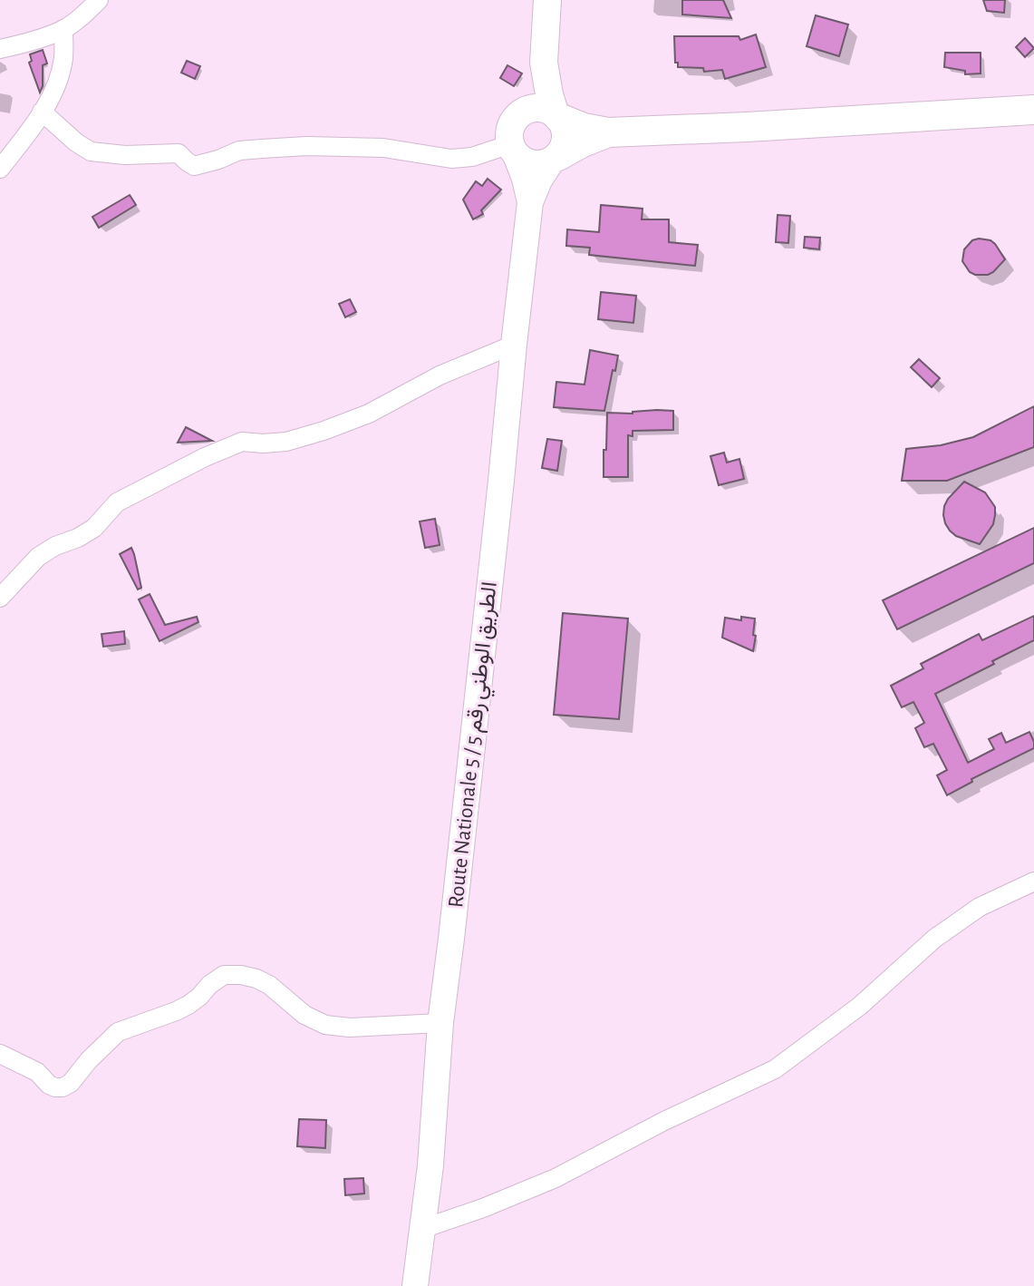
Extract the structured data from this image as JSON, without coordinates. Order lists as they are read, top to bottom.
{
  "streets": {
    "main road": ["Route Nationale 5 / الطريق الوطني رقم 5"]
  }
}
